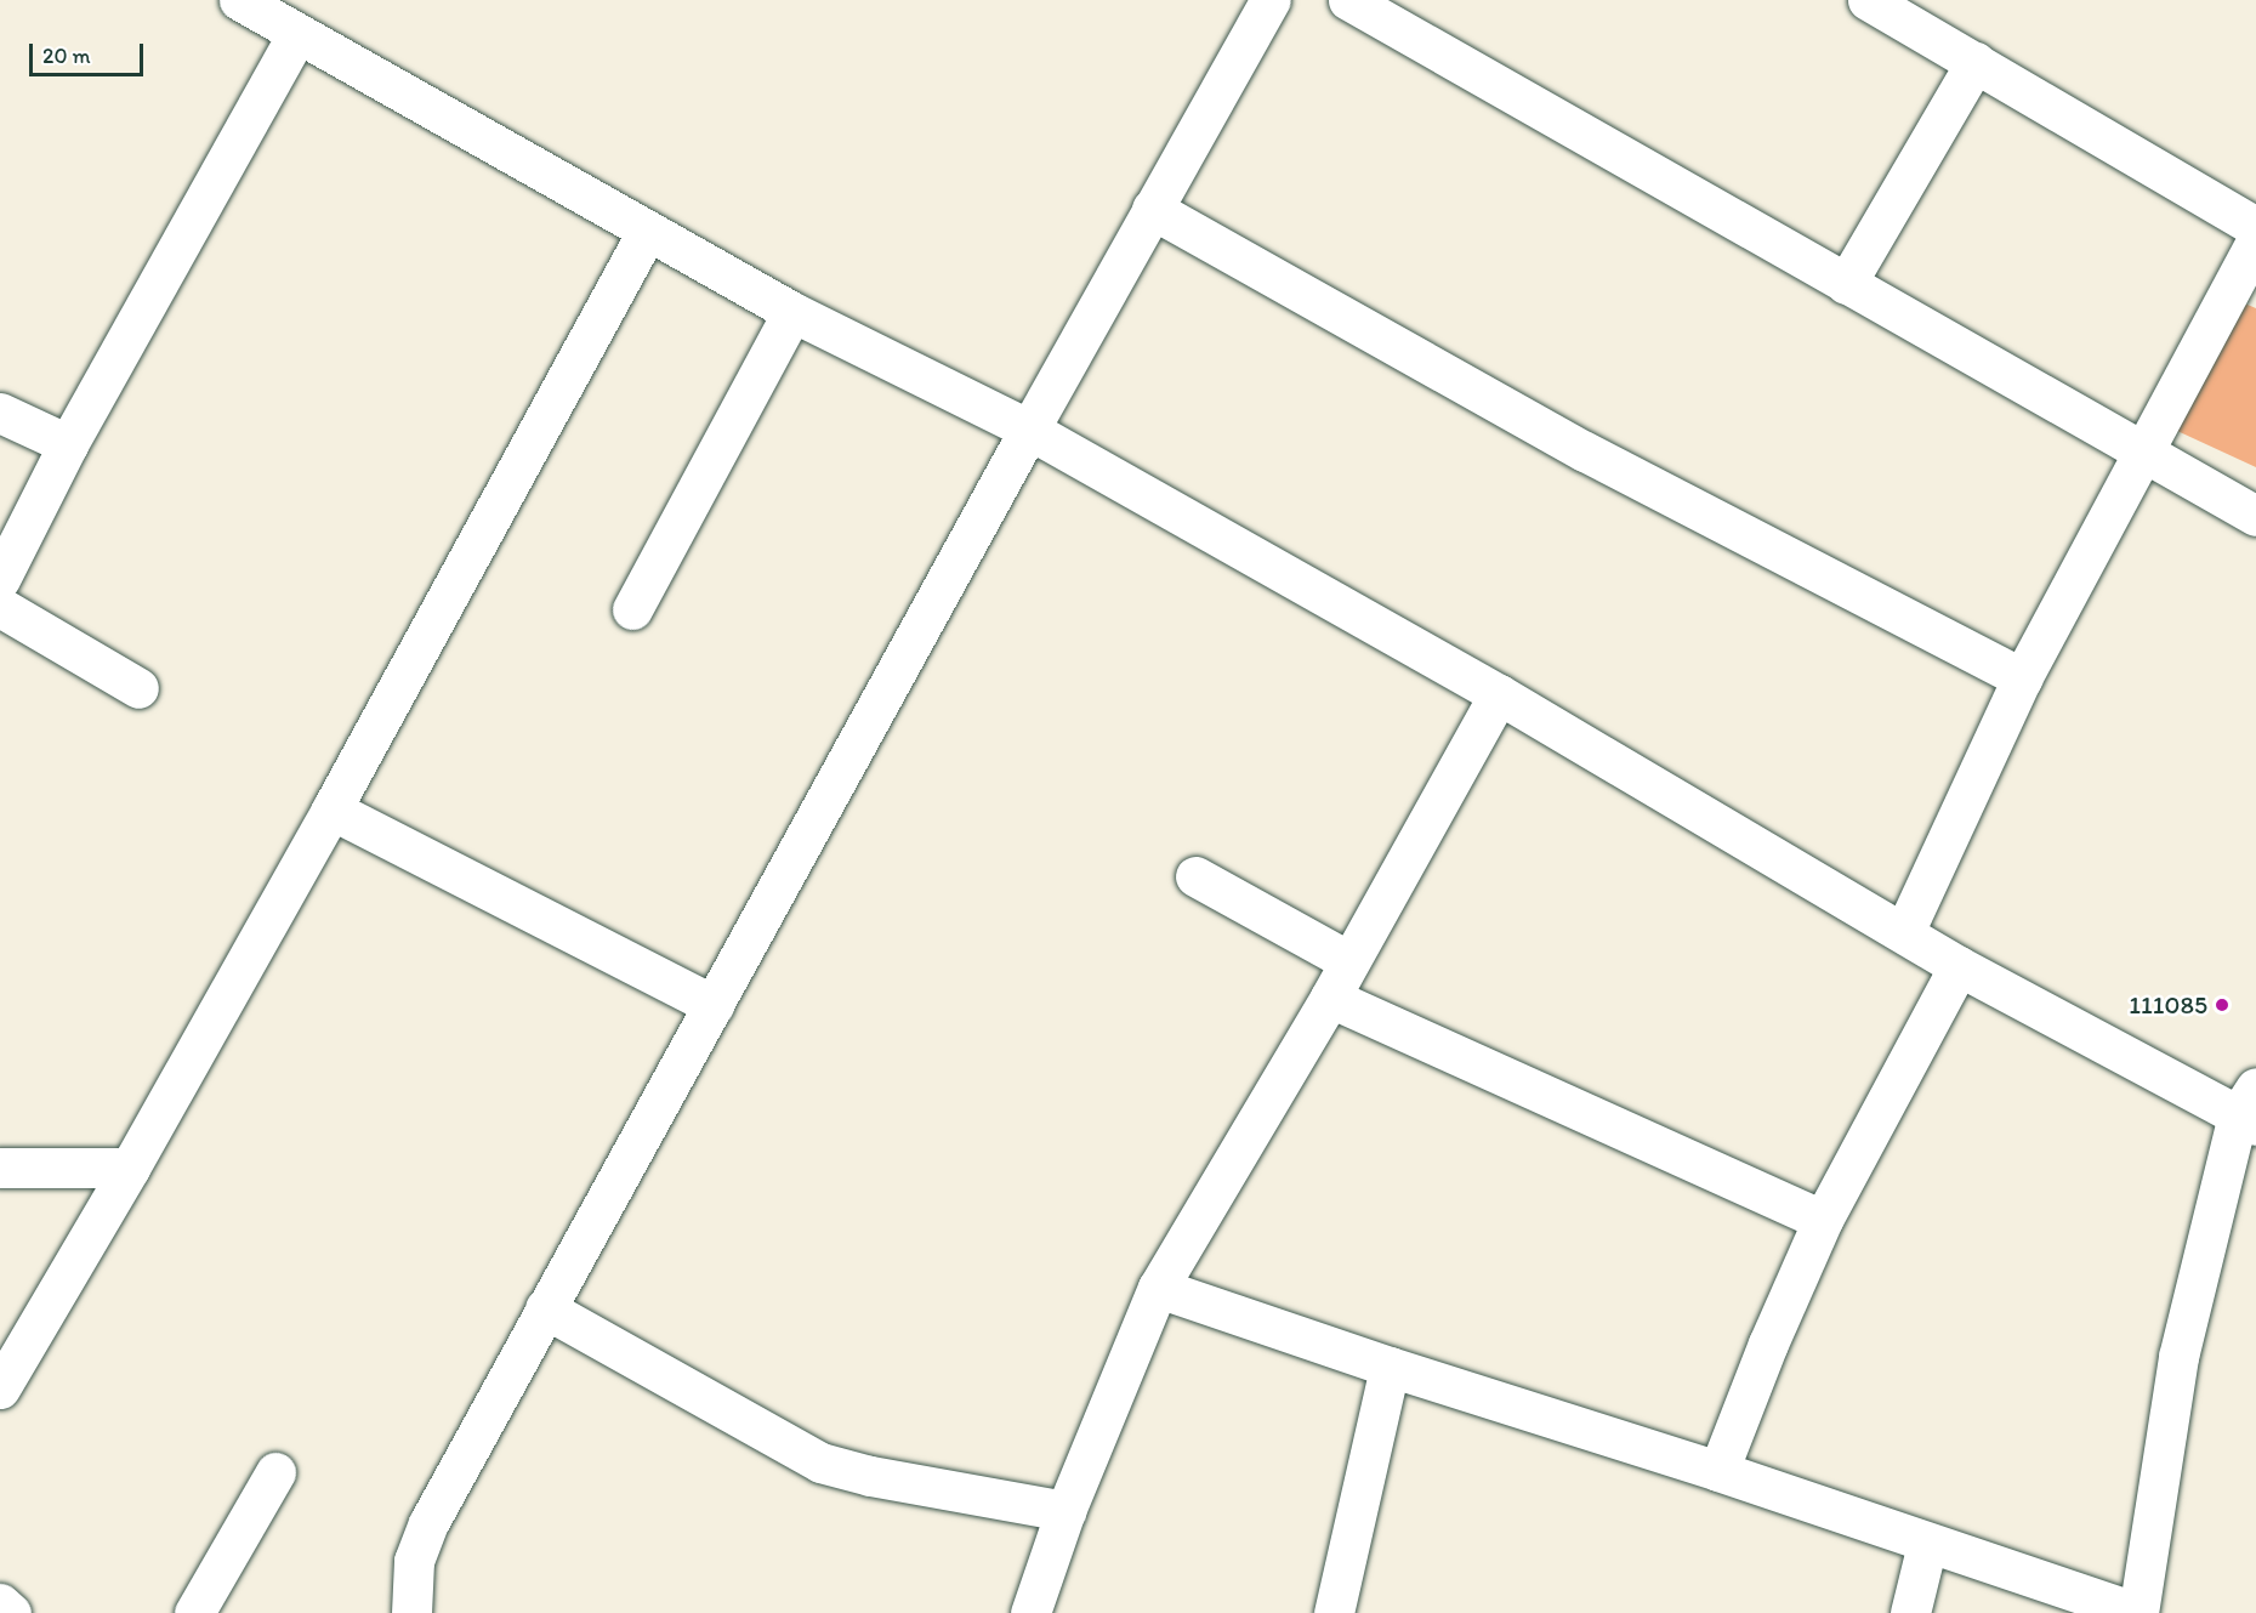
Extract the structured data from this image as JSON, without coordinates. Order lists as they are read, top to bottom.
{
  "places": ["111085"],
  "scale_bar": "20 m"
}
